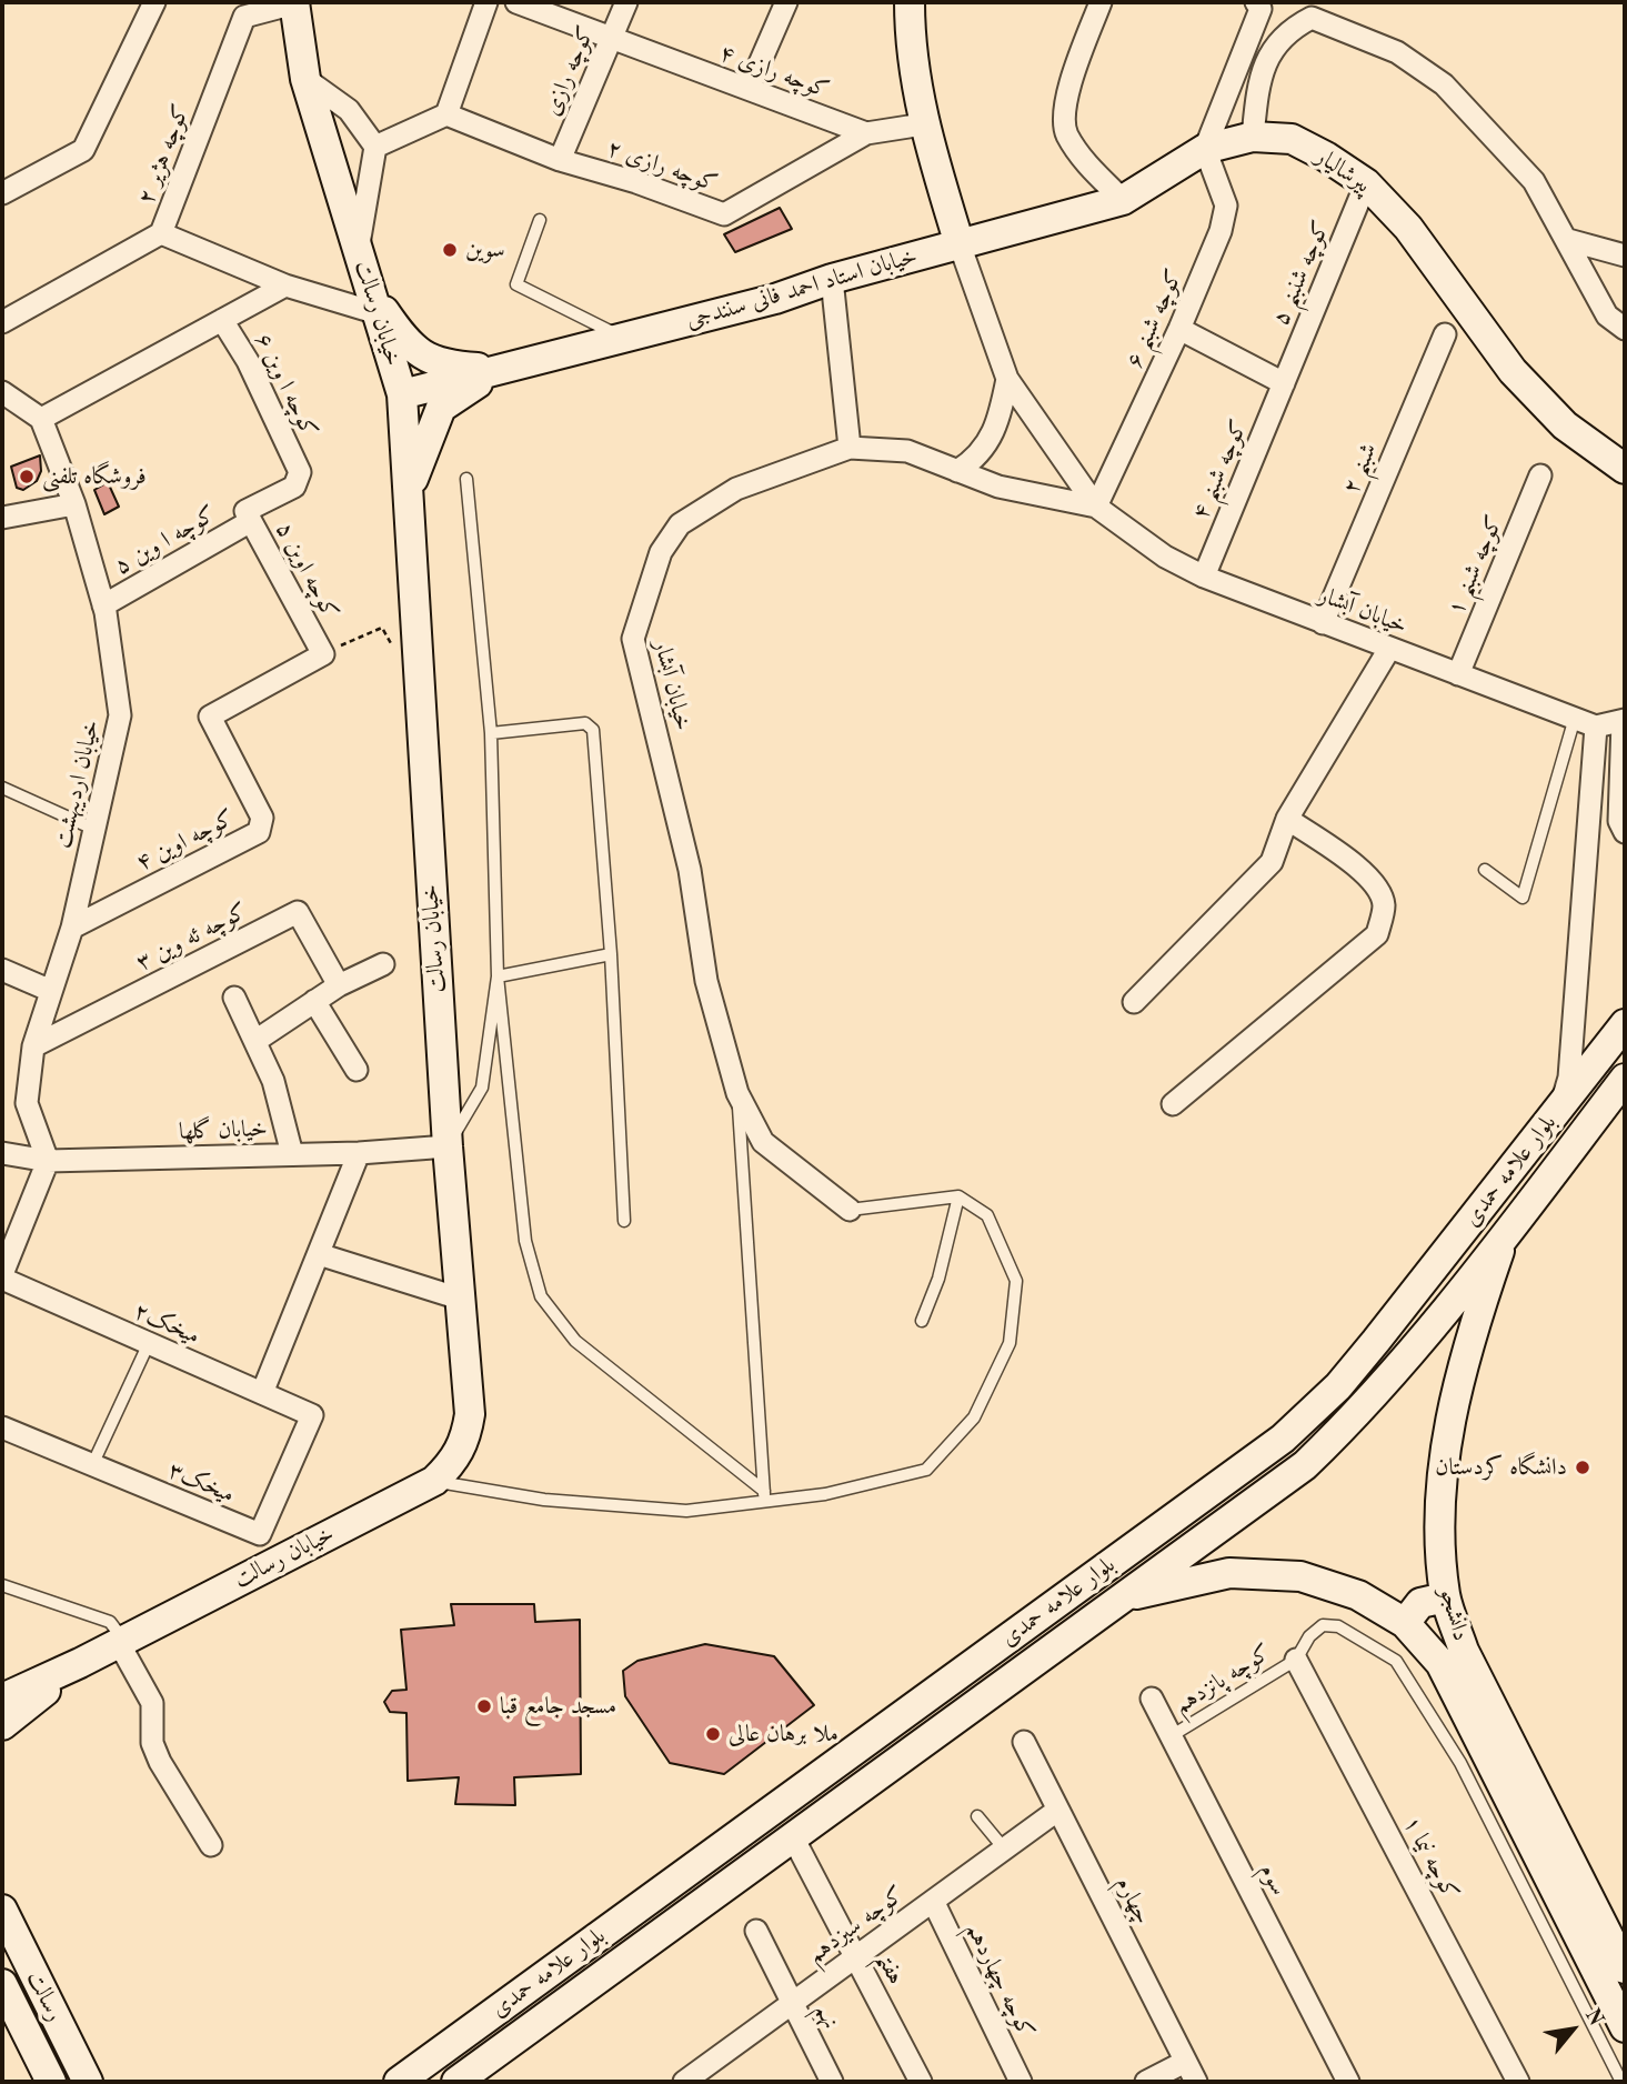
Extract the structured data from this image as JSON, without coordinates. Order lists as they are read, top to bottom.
{
  "streets": {
    "street": [
      "کوچه رازی",
      "کوچه رازی ۴",
      "کوچه هژیر ۲",
      "کوچه رازی ۲",
      "پیرشالیار",
      "کوچه شنبنم ۵",
      "خیابان استاد احمد فانی سنندجی",
      "خیابان رسالت",
      "کوچه شبنم ۶",
      "کوچه ا وین ۶",
      "شبنم ۲",
      "کوچه شبنم ۴",
      "کوچه ا وین ۵",
      "کوچه شبنم ۱",
      "کوچه اوین ۵",
      "خیابان آبشار",
      "خیابان اردیبهشت",
      "کوچه اوین ۴",
      "کوچه ئه وین ۳",
      "خیابان گلها",
      "بلوار علامه حمدی",
      "میخک۲",
      "میخک۳",
      "دانشجو",
      "کوچه نیما ۱",
      "سوم",
      "چهارم",
      "کوچه سیزدهم",
      "هفتم",
      "کوچه چهاردهم",
      "رسالت",
      "نهم"
    ],
    "lane": ["کوچه پانزدهم"]
  },
  "crossings": [
    ["کوچه رازی", "کوچه رازی ۴"],
    ["کوچه رازی", "کوچه رازی ۲"],
    ["کوچه رازی ۴", "کوچه رازی ۲"],
    ["کوچه هژیر ۲", "خیابان رسالت"],
    ["پیرشالیار", "کوچه شنبنم ۵"],
    ["پیرشالیار", "خیابان استاد احمد فانی سنندجی"],
    ["پیرشالیار", "کوچه شبنم ۶"],
    ["پیرشالیار", "خیابان آبشار"],
    ["کوچه شنبنم ۵", "کوچه شبنم ۴"],
    ["خیابان استاد احمد فانی سنندجی", "خیابان رسالت"],
    ["خیابان استاد احمد فانی سنندجی", "خیابان آبشار"],
    ["خیابان رسالت", "خیابان گلها"],
    ["کوچه شبنم ۶", "خیابان آبشار"],
    ["کوچه ا وین ۶", "کوچه ا وین ۵"],
    ["کوچه ا وین ۶", "کوچه اوین ۵"],
    ["کوچه ا وین ۶", "خیابان اردیبهشت"],
    ["شبنم ۲", "خیابان آبشار"],
    ["کوچه شبنم ۴", "خیابان آبشار"],
    ["کوچه ا وین ۵", "کوچه اوین ۵"],
    ["کوچه ا وین ۵", "خیابان اردیبهشت"],
    ["کوچه شبنم ۱", "خیابان آبشار"],
    ["کوچه اوین ۵", "کوچه اوین ۴"],
    ["خیابان اردیبهشت", "کوچه اوین ۴"],
    ["خیابان اردیبهشت", "کوچه ئه وین ۳"],
    ["خیابان اردیبهشت", "خیابان گلها"],
    ["بلوار علامه حمدی", "دانشجو"],
    ["بلوار علامه حمدی", "هفتم"],
    ["میخک۲", "میخک۳"],
    ["کوچه پانزدهم", "کوچه نیما ۱"],
    ["کوچه پانزدهم", "سوم"],
    ["چهارم", "کوچه سیزدهم"],
    ["کوچه سیزدهم", "هفتم"],
    ["کوچه سیزدهم", "کوچه چهاردهم"],
    ["کوچه سیزدهم", "نهم"]
  ],
  "places": [
    "سوین",
    "فروشگاه تلفنی",
    "دانشگاه کردستان",
    "مسجد جامع قبا",
    "ملا برهان عالی"
  ],
  "north": "top right"
}
